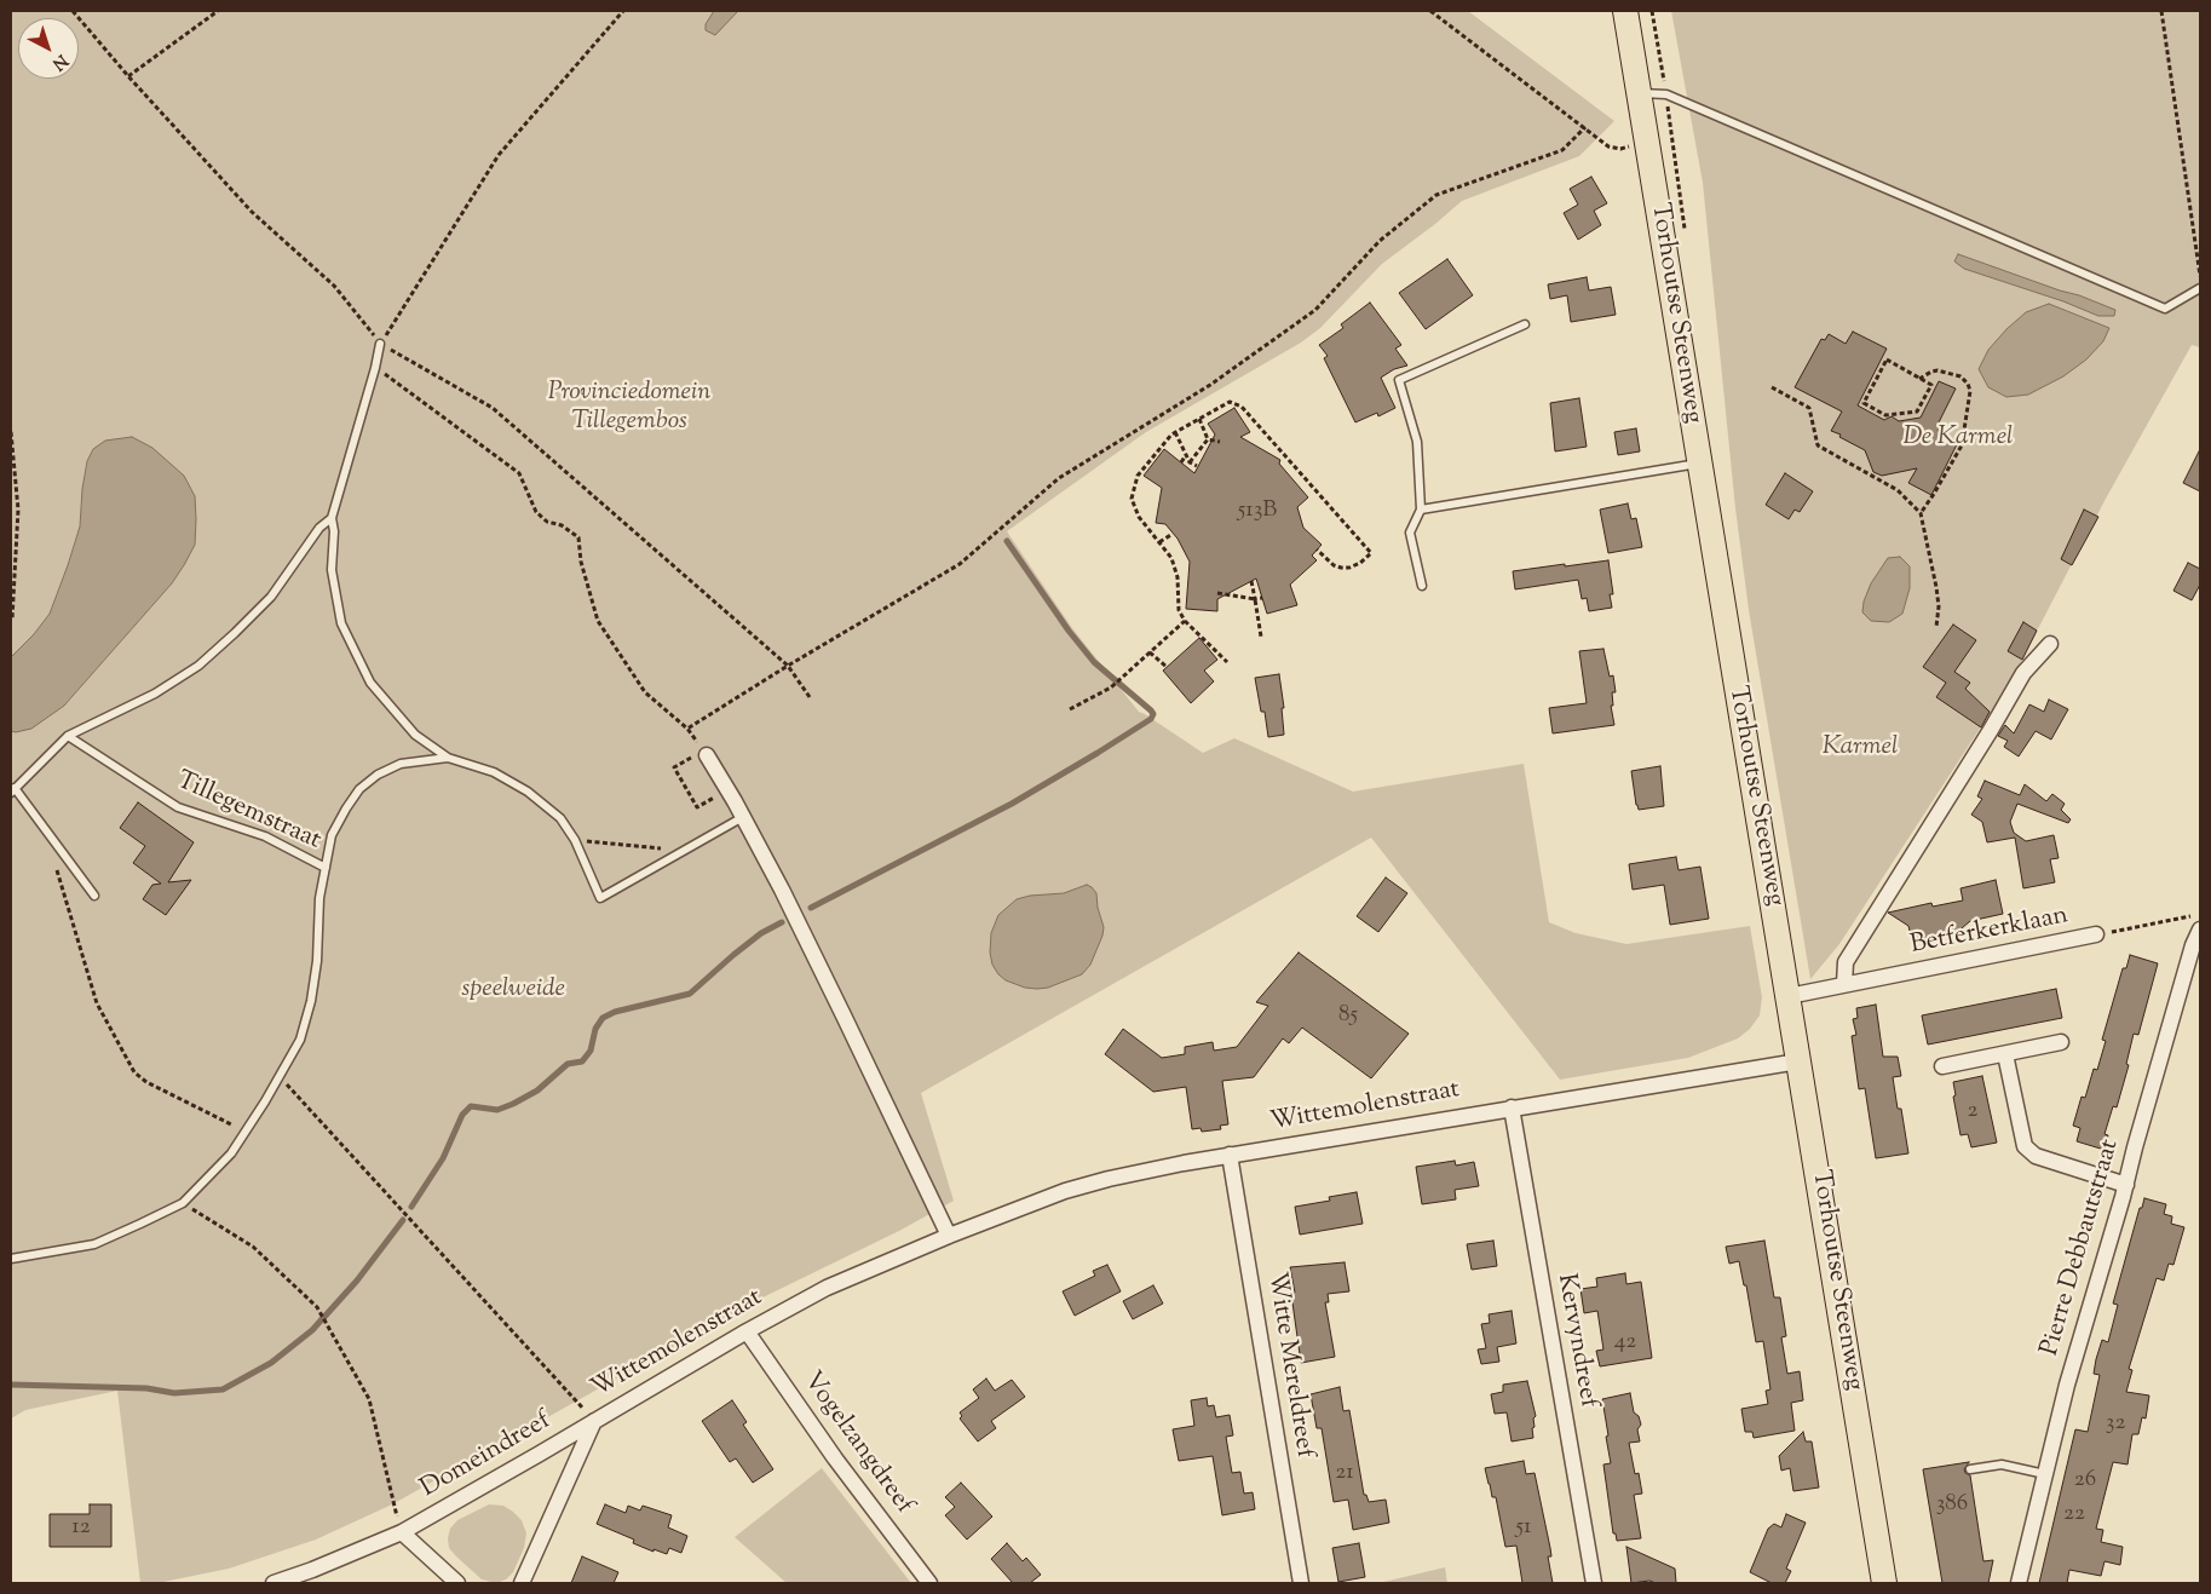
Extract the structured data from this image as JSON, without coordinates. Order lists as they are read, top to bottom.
{
  "streets": {
    "main road": ["Torhoutse Steenweg"],
    "street": [
      "Betferkerklaan",
      "Wittemolenstraat",
      "Pierre Debbautstraat",
      "Kervyndreef",
      "Witte Mereldreef",
      "Vogelzangdreef",
      "Domeindreef"
    ],
    "lane": ["Tillegemstraat"]
  },
  "crossings": [
    ["Torhoutse Steenweg", "Betferkerklaan"],
    ["Torhoutse Steenweg", "Wittemolenstraat"],
    ["Wittemolenstraat", "Kervyndreef"],
    ["Wittemolenstraat", "Witte Mereldreef"],
    ["Wittemolenstraat", "Vogelzangdreef"],
    ["Wittemolenstraat", "Domeindreef"]
  ],
  "parks": [
    "Provinciedomein Tillegembos",
    "De Karmel",
    "Karmel",
    "speelweide"
  ],
  "house_numbers": [
    "513B",
    "85",
    "2",
    "42",
    "32",
    "21",
    "26",
    "386",
    "22",
    "12",
    "51"
  ],
  "north": "bottom right"
}
